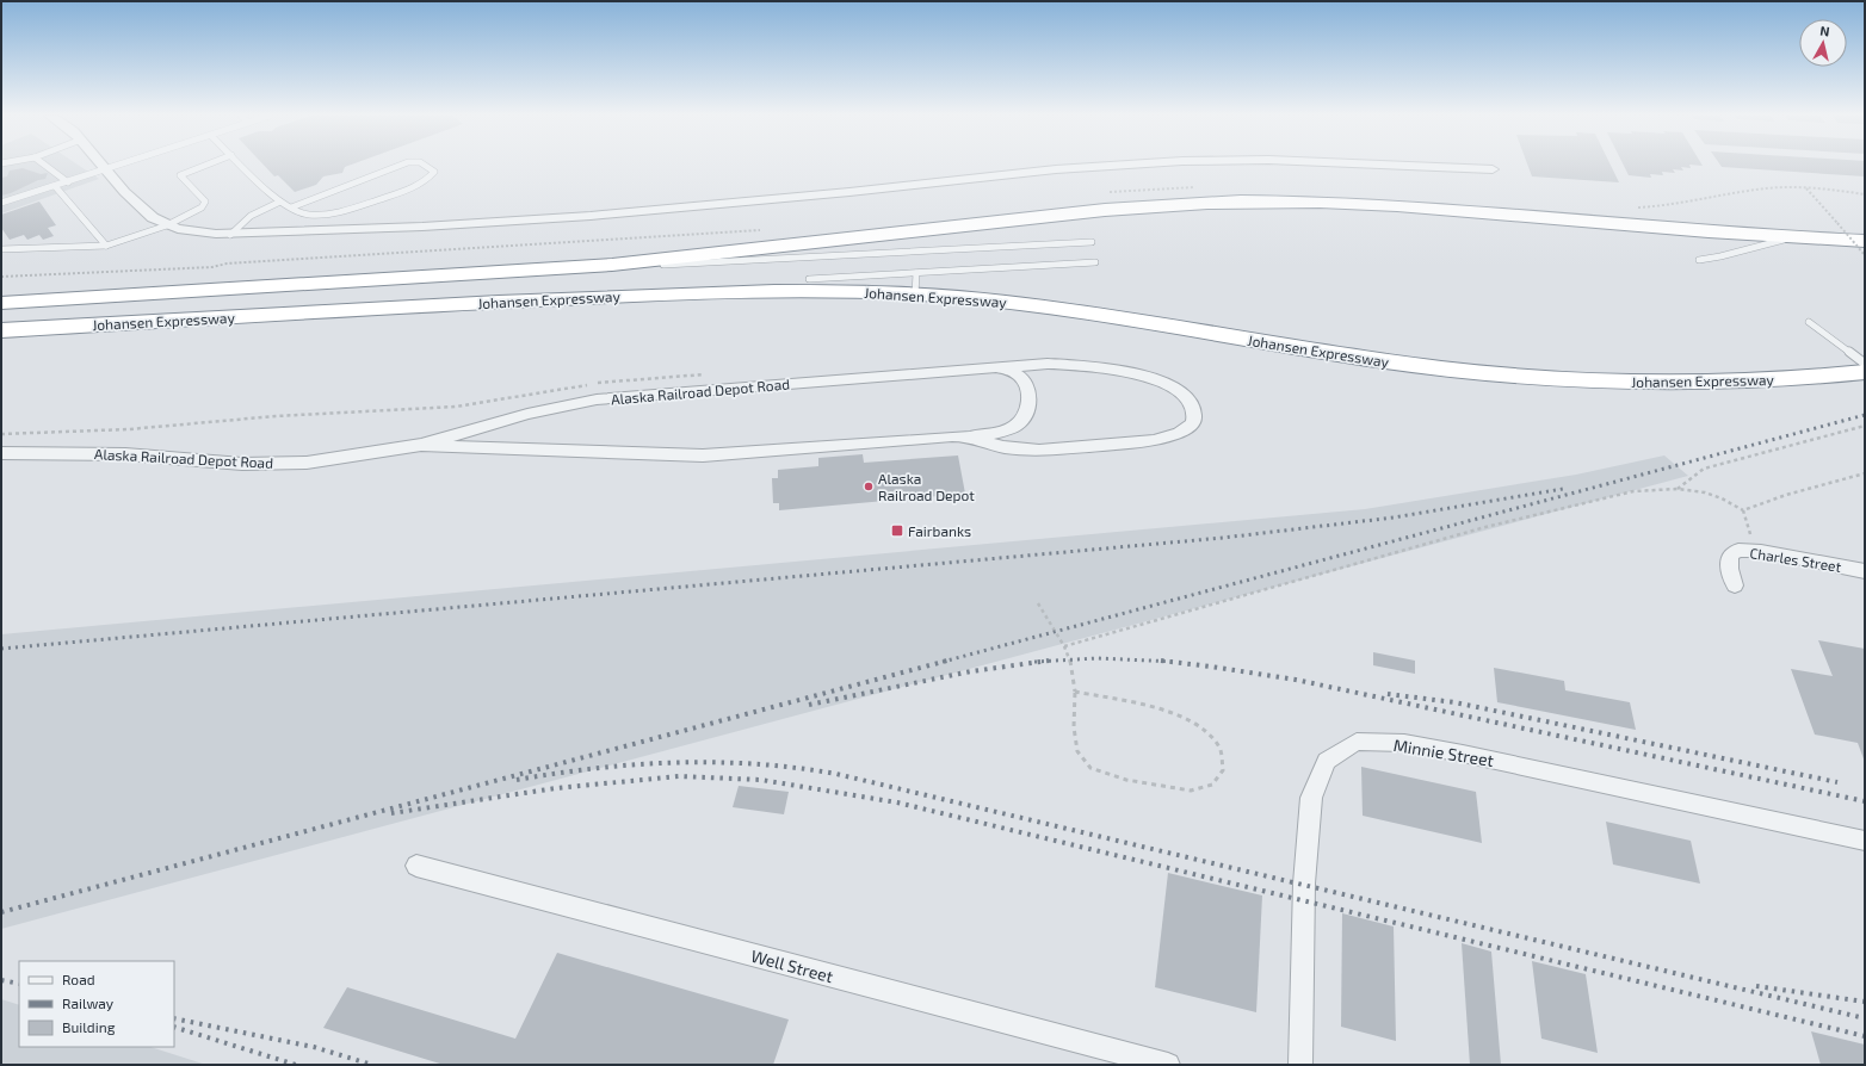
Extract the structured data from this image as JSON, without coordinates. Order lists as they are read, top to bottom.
{
  "streets": {
    "highway": ["Johansen Expressway"],
    "street": [
      "Alaska Railroad Depot Road",
      "Charles Street",
      "Minnie Street",
      "Well Street"
    ]
  },
  "places": {
    "other": ["Alaska Railroad Depot"],
    "transit": ["Fairbanks"]
  },
  "legend": ["Road", "Railway", "Building"],
  "north": "top"
}
